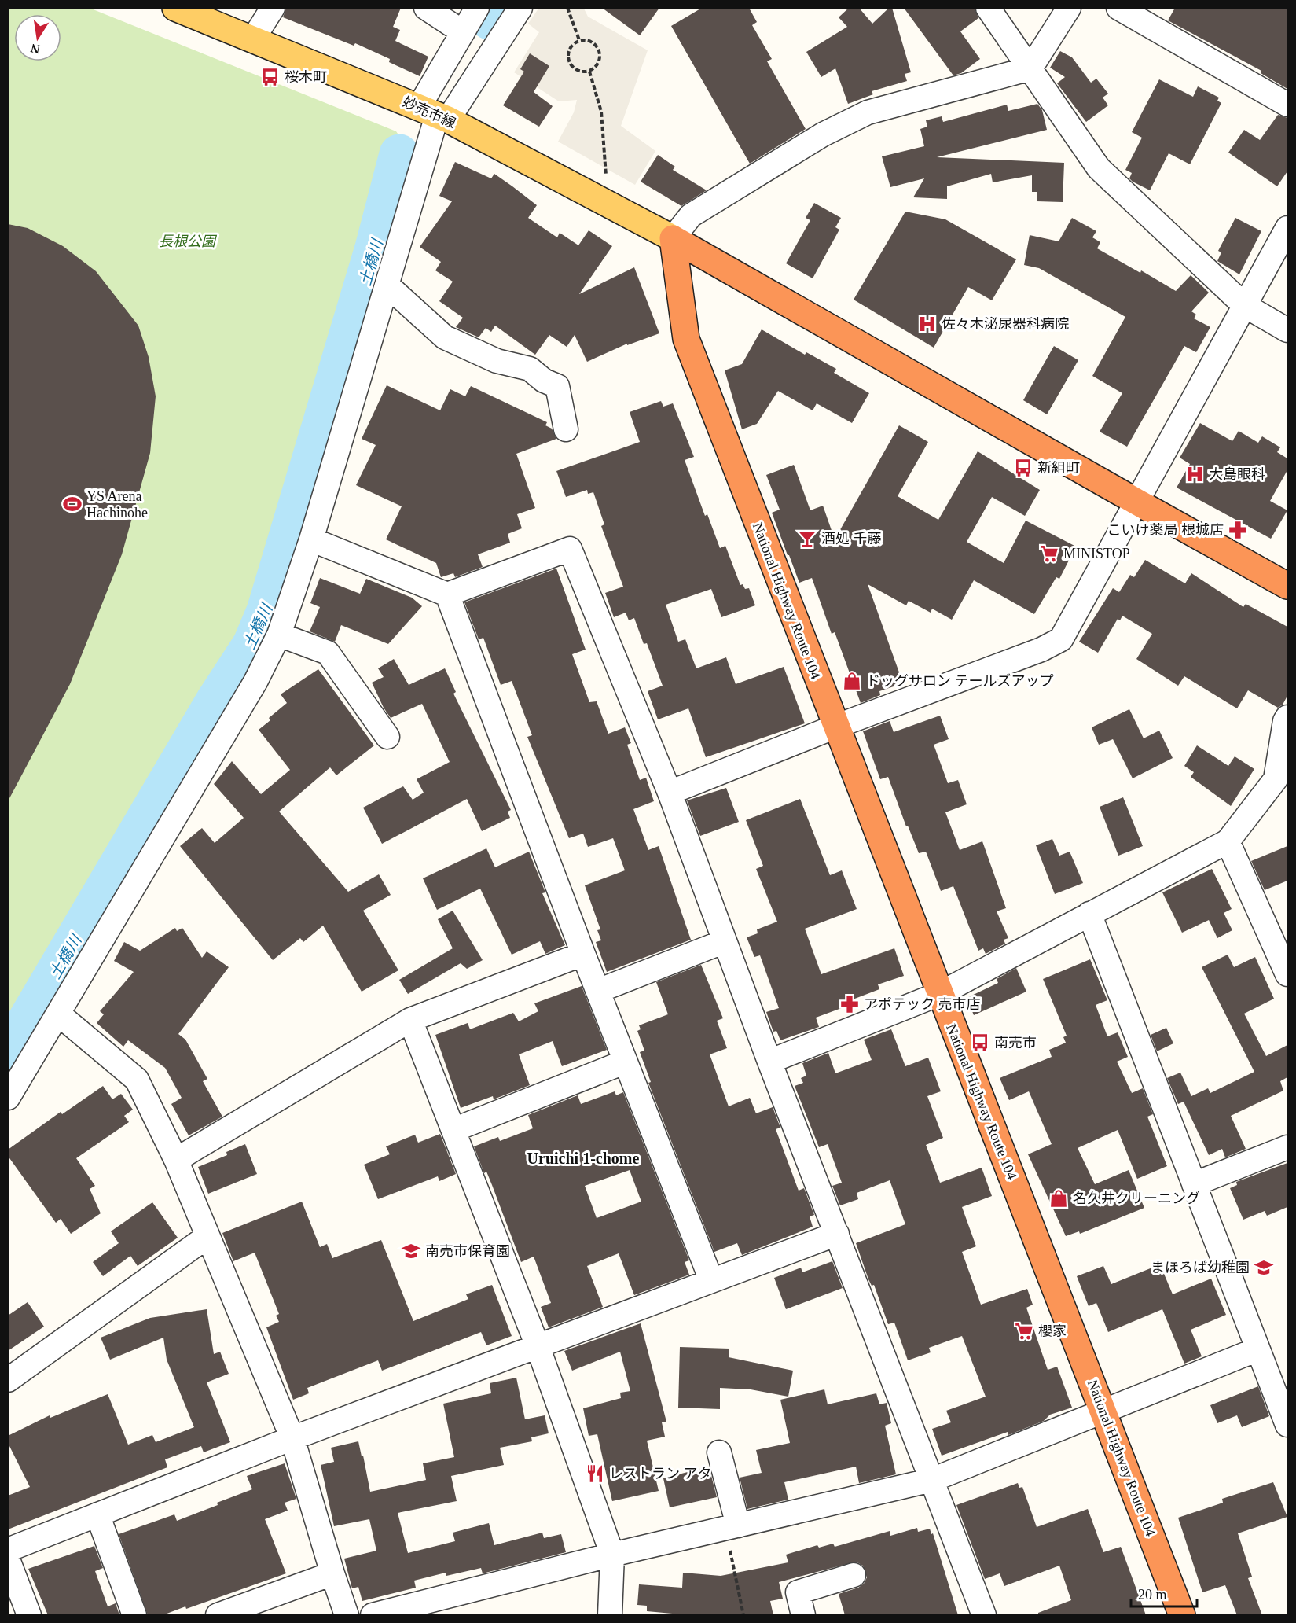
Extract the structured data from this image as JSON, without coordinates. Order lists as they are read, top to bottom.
{
  "streets": {
    "highway": ["National Highway Route 104"],
    "main road": ["妙売市線"]
  },
  "crossings": [
    ["妙売市線", "National Highway Route 104"]
  ],
  "districts": ["Uruichi 1-chome"],
  "water": ["土橋川"],
  "parks": ["長根公園"],
  "places": {
    "bus stop": ["桜木町", "新組町", "南売市"],
    "hospital": ["佐々木泌尿器科病院", "大島眼科"],
    "sports": ["YS Arena Hachinohe"],
    "pharmacy": ["こいけ薬局 根城店", "アポテック 売市店"],
    "bar": ["酒処 千藤"],
    "supermarket": ["MINISTOP", "櫻家"],
    "shop": ["ドッグサロン テールズアップ", "名久井クリーニング"],
    "school or university": ["南売市保育園", "まほろば幼稚園"],
    "restaurant": ["レストラン アタ"]
  },
  "scale_bar": "20 m",
  "north": "bottom"
}
